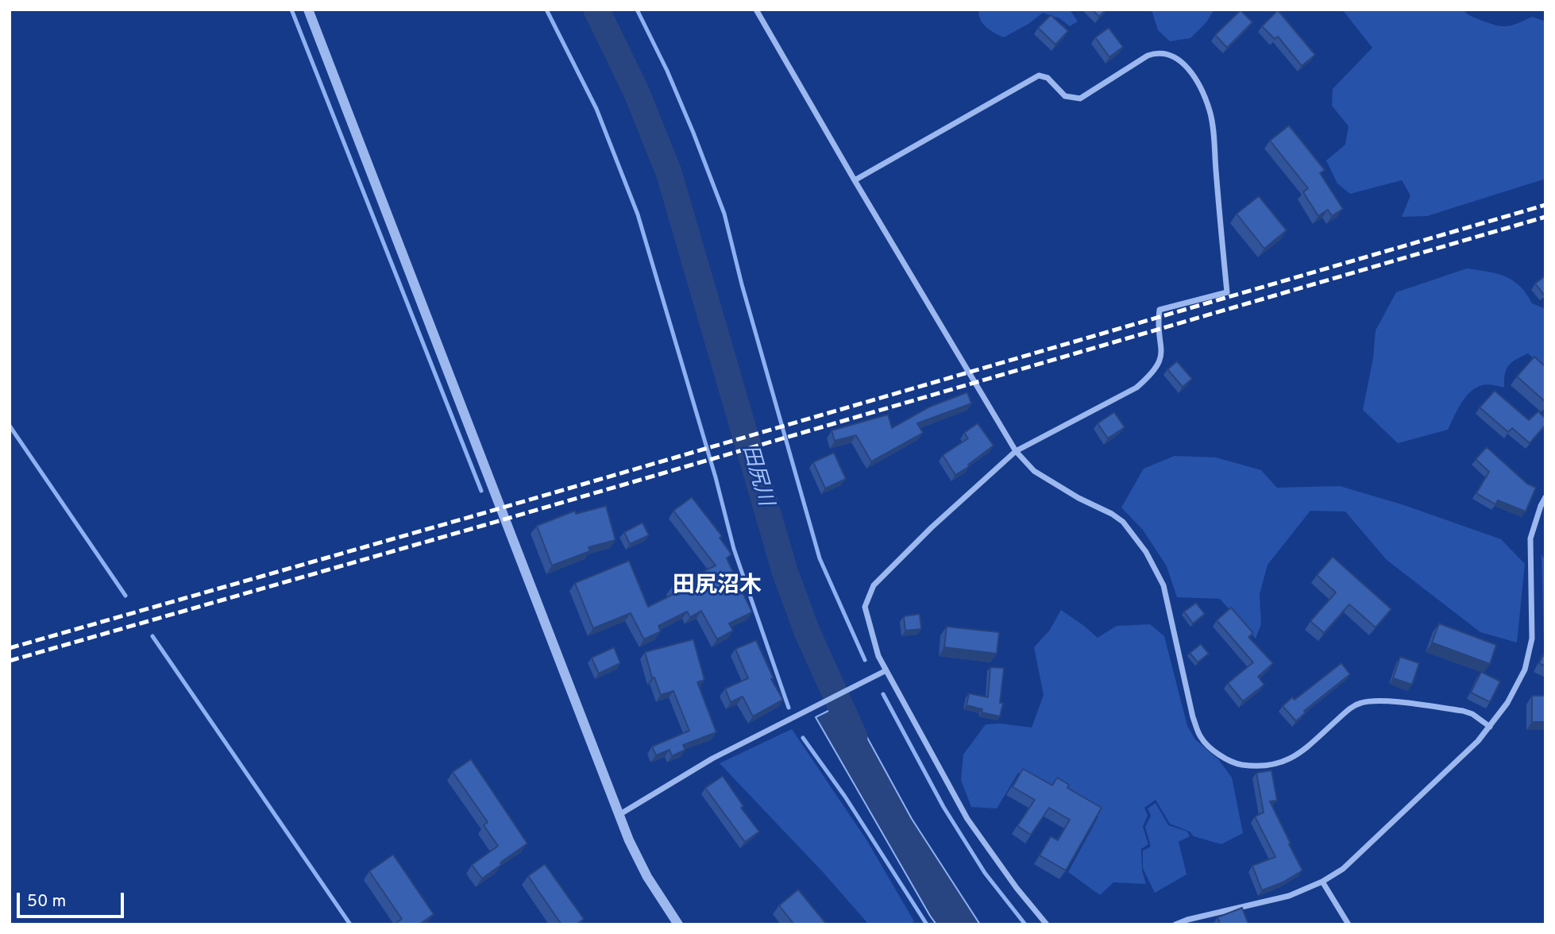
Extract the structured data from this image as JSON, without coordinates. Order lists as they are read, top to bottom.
{
  "districts": ["田尻沼木"],
  "water": ["田尻川"],
  "scale_bar": "50 m"
}
